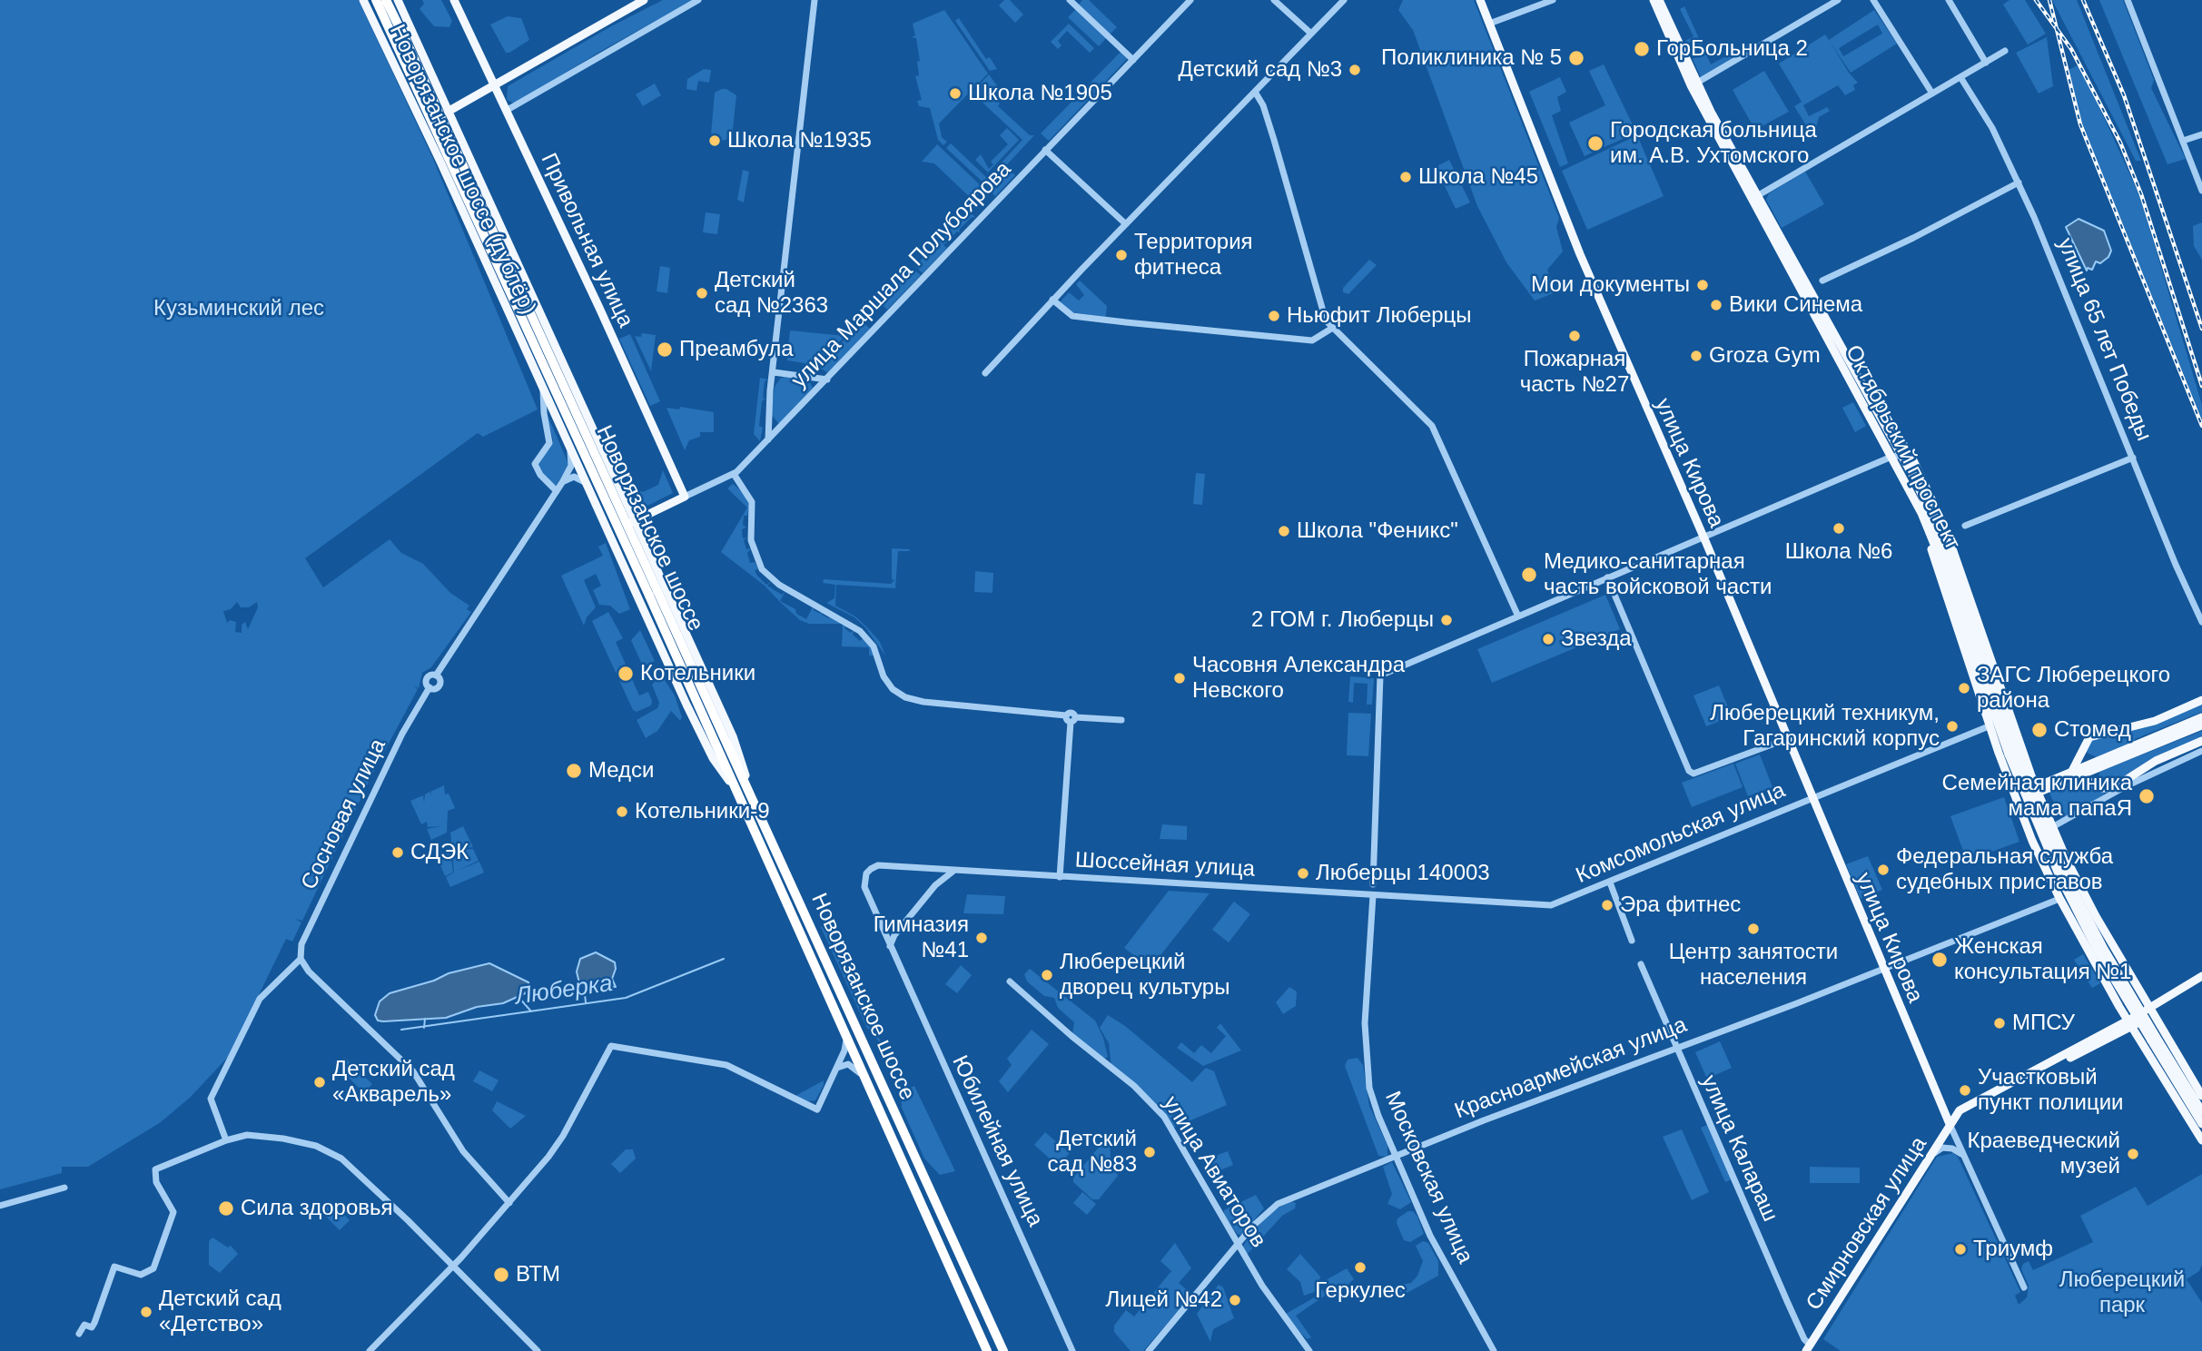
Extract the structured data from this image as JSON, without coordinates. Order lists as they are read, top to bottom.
{
  "streets": {
    "highway": ["Новорязанское шоссе"],
    "main road": [
      "Новорязанское шоссе (дублёр)",
      "Привольная улица",
      "улица Маршала Полубоярова",
      "Октябрьский проспект",
      "улица Кирова",
      "Смирновская улица"
    ],
    "street": [
      "улица 65 лет Победы",
      "Сосновая улица",
      "Комсомольская улица",
      "Шоссейная улица",
      "Красноармейская улица",
      "Юбилейная улица",
      "улица Калараш",
      "улица Авиаторов",
      "Московская улица"
    ]
  },
  "crossings": [
    ["Новорязанское шоссе (дублёр)", "улица Маршала Полубоярова"],
    ["Новорязанское шоссе (дублёр)", "Новорязанское шоссе"],
    ["Новорязанское шоссе (дублёр)", "Сосновая улица"],
    ["Привольная улица", "улица Маршала Полубоярова"],
    ["улица Кирова", "Комсомольская улица"],
    ["улица Кирова", "Красноармейская улица"],
    ["улица Кирова", "Смирновская улица"],
    ["Комсомольская улица", "Шоссейная улица"],
    ["Комсомольская улица", "Московская улица"],
    ["Шоссейная улица", "Юбилейная улица"],
    ["Шоссейная улица", "Московская улица"],
    ["Красноармейская улица", "улица Калараш"],
    ["Красноармейская улица", "улица Авиаторов"],
    ["Красноармейская улица", "Московская улица"],
    ["улица Калараш", "Смирновская улица"]
  ],
  "water": ["Люберка"],
  "parks": ["Кузьминский лес", "Люберецкий парк"],
  "places": [
    "ГорБольница 2",
    "Поликлиника № 5",
    "Детский сад №3",
    "Школа №1905",
    "Школа №1935",
    "Городская больница им. А.В. Ухтомского",
    "Школа №45",
    "Территория фитнеса",
    "Мои документы",
    "Детский сад №2363",
    "Вики Синема",
    "Ньюфит Люберцы",
    "Пожарная часть №27",
    "Преамбула",
    "Groza Gym",
    "Школа №6",
    "Школа \"Феникс\"",
    "Медико-санитарная часть войсковой части",
    "2 ГОМ г. Люберцы",
    "Звезда",
    "Котельники",
    "Часовня Александра Невского",
    "ЗАГС Люберецкого района",
    "Люберецкий техникум, Гагаринский корпус",
    "Стомед",
    "Медси",
    "Семейная клиника мама папаЯ",
    "Котельники-9",
    "СДЭК",
    "Федеральная служба судебных приставов",
    "Люберцы 140003",
    "Эра фитнес",
    "Центр занятости населения",
    "Гимназия №41",
    "Женская консультация №1",
    "Люберецкий дворец культуры",
    "МПСУ",
    "Детский сад «Акварель»",
    "Участковый пункт полиции",
    "Детский сад №83",
    "Краеведческий музей",
    "Сила здоровья",
    "Триумф",
    "Геркулес",
    "ВТМ",
    "Лицей №42",
    "Детский сад «Детство»"
  ]
}
